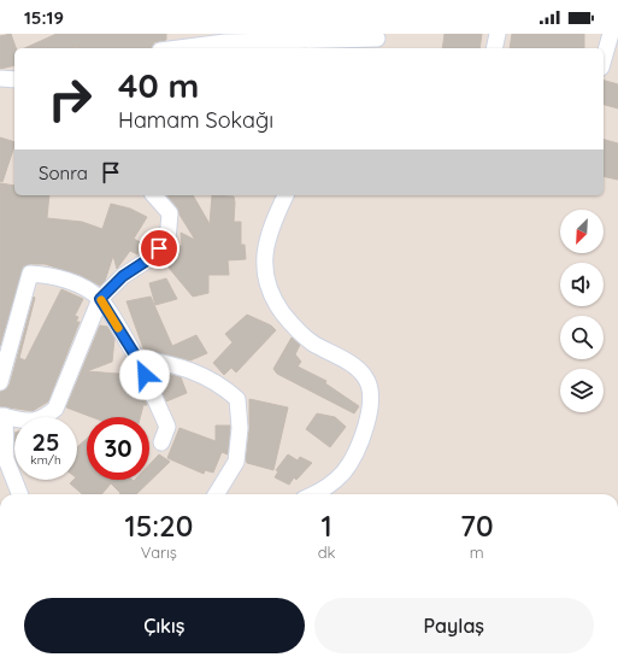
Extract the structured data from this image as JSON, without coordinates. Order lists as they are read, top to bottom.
{
  "north": "bottom left",
  "page": {
    "status": "15:19",
    "turn": ["40 m", "Hamam Sokağı"],
    "then": "Sonra",
    "speed": "25 km/h",
    "limit": "30",
    "eta": [
      "15:20",
      "Varış",
      "1",
      "dk",
      "70",
      "m"
    ],
    "buttons": ["Çıkış", "Paylaş"]
  }
}
